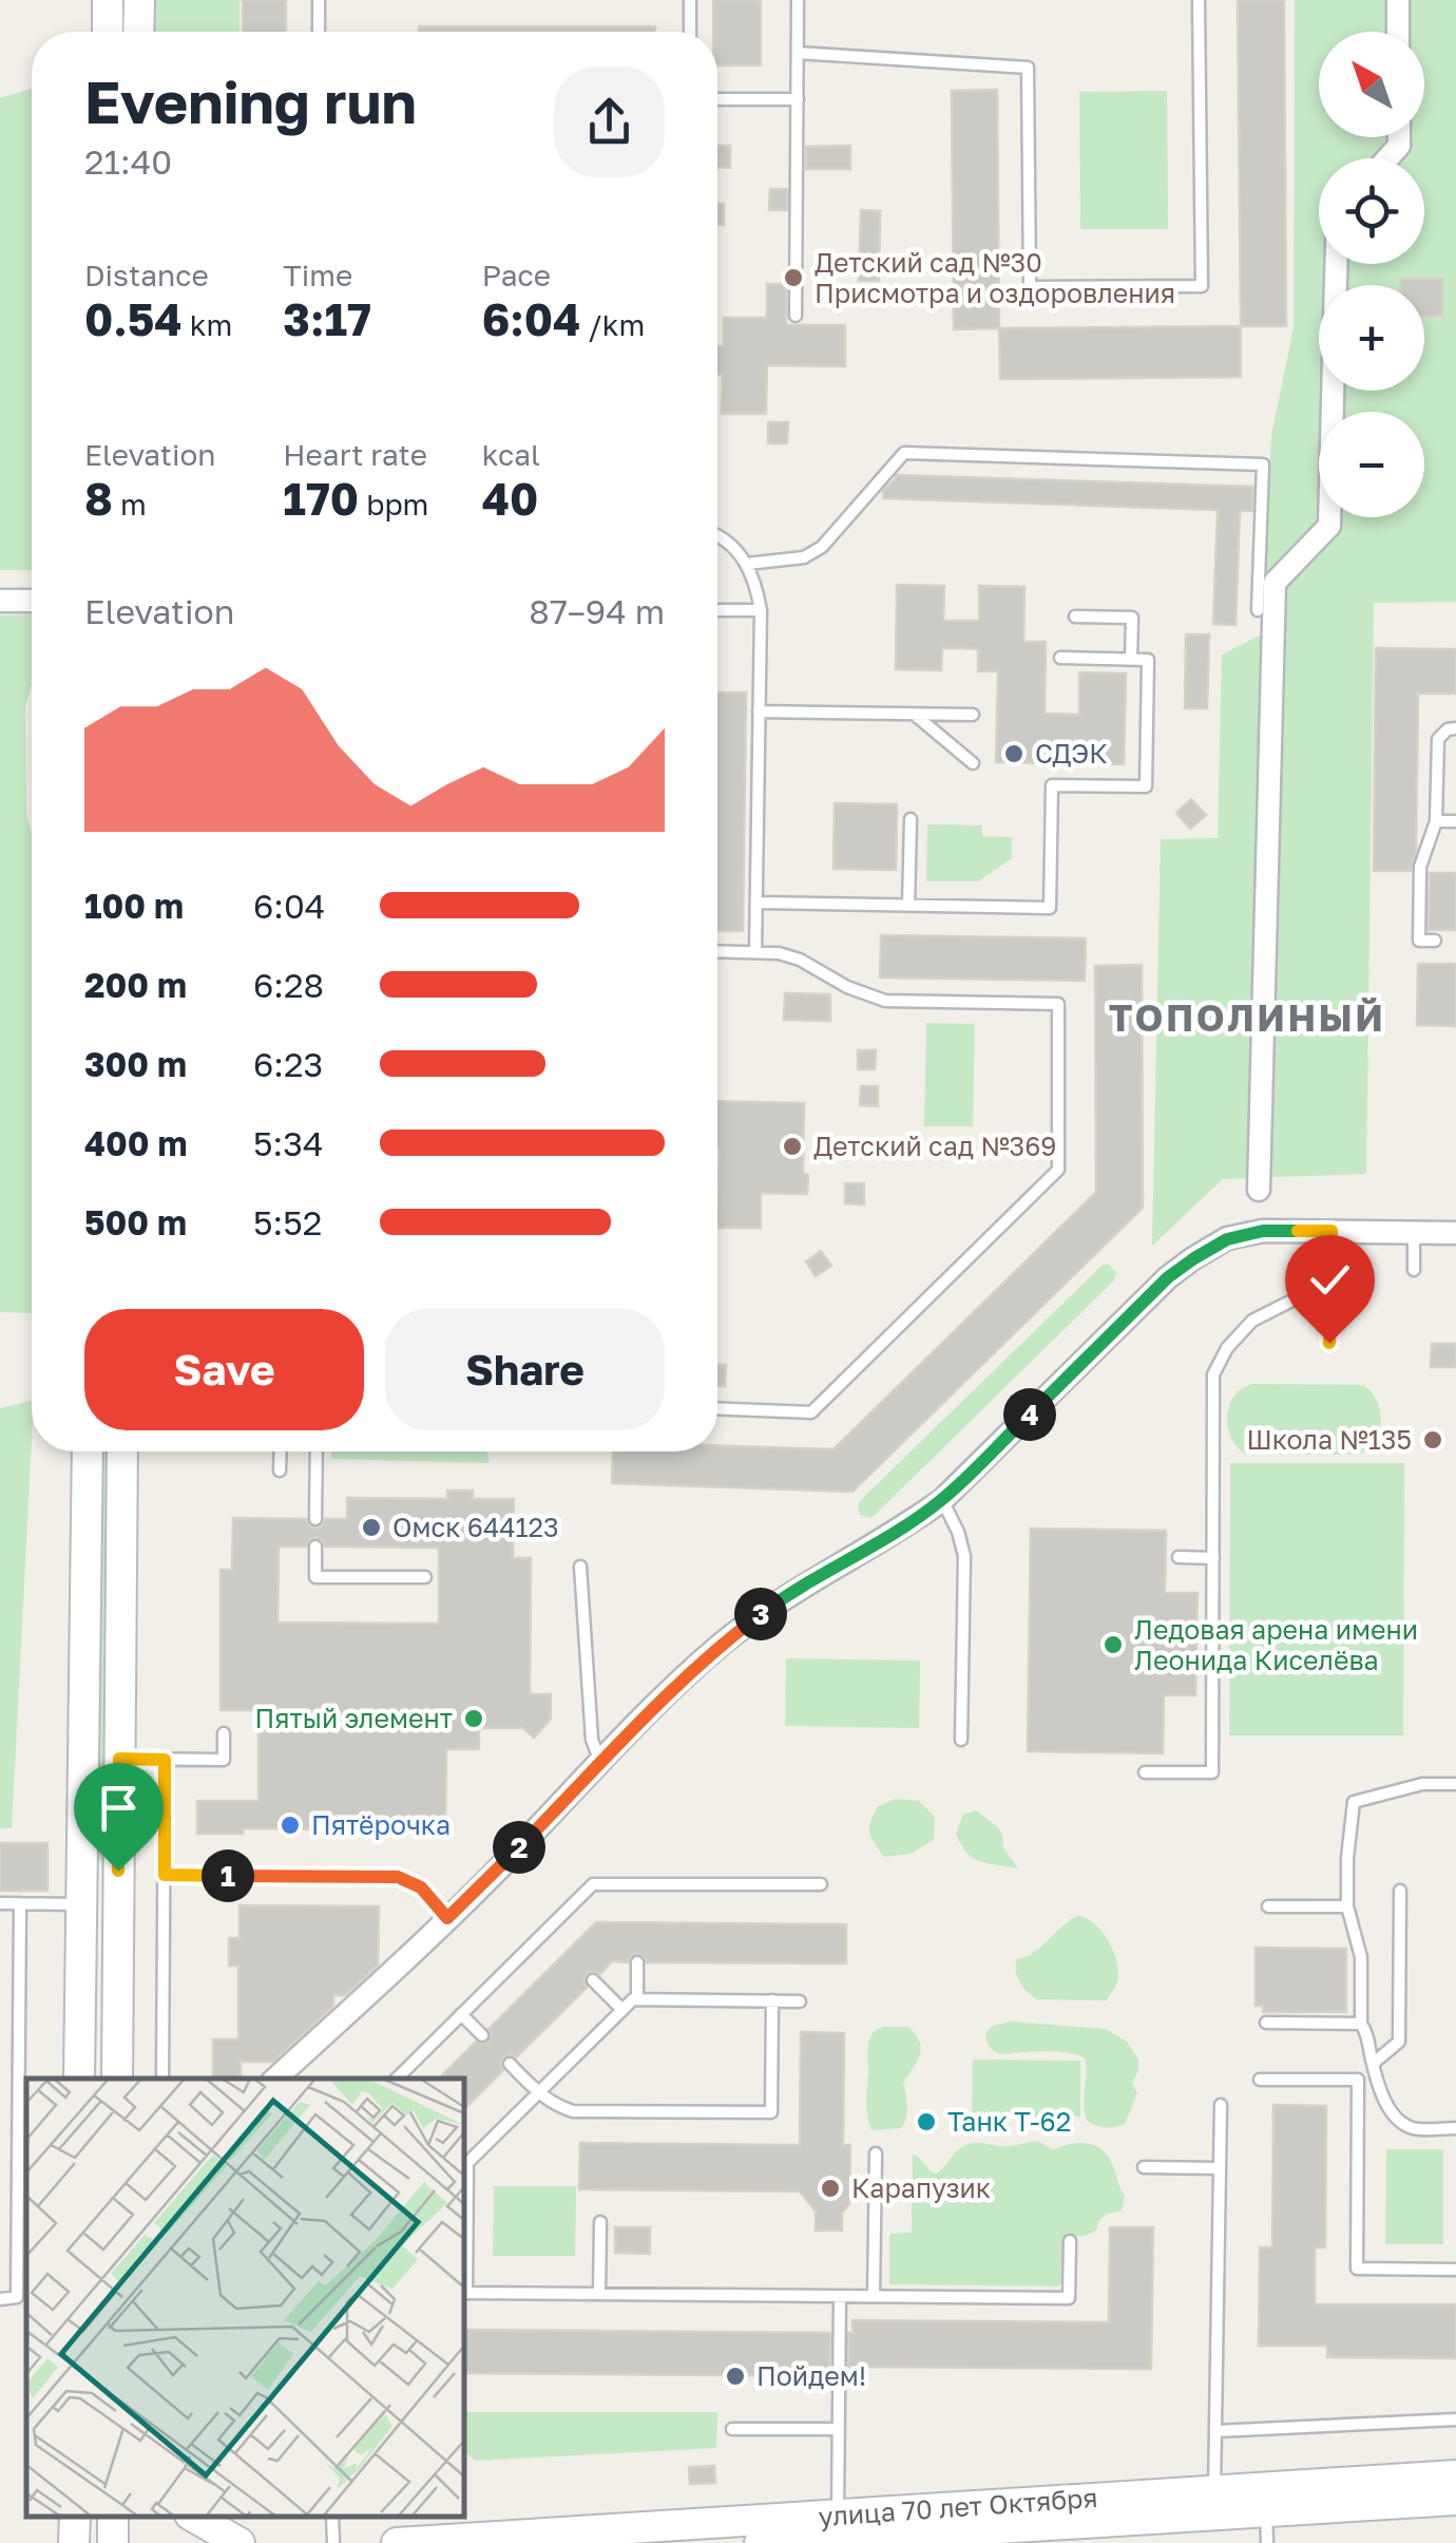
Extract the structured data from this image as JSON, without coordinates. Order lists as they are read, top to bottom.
{
  "streets": {
    "main road": ["улица 70 лет Октября"]
  },
  "districts": ["ТОПОЛИНЫЙ"],
  "places": [
    "Детский сад №30 Присмотра и оздоровления",
    "СДЭК",
    "Детский сад №369",
    "Школа №135",
    "Омск 644123",
    "Ледовая арена имени Леонида Киселёва",
    "Пятый элемент",
    "Пятёрочка",
    "Танк Т-62",
    "Карапузик",
    "Пойдем!"
  ],
  "north": "top left",
  "page": {
    "map_buttons": ["+", "−"],
    "heading": ["Evening run", "21:40"],
    "stats": [
      ["Distance", "0.54 km"],
      ["Time", "3:17"],
      ["Pace", "6:04 /km"],
      ["Elevation", "8 m"],
      ["Heart rate", "170 bpm"],
      ["kcal", "40"]
    ],
    "chart": ["Elevation", "87–94 m"],
    "list": [
      {
        "name": "100 m",
        "note": "6:04"
      },
      {
        "name": "200 m",
        "note": "6:28"
      },
      {
        "name": "300 m",
        "note": "6:23"
      },
      {
        "name": "400 m",
        "note": "5:34"
      },
      {
        "name": "500 m",
        "note": "5:52"
      }
    ],
    "buttons": ["Save", "Share"],
    "pins": [
      "4",
      "3",
      "2",
      "1"
    ]
  }
}
